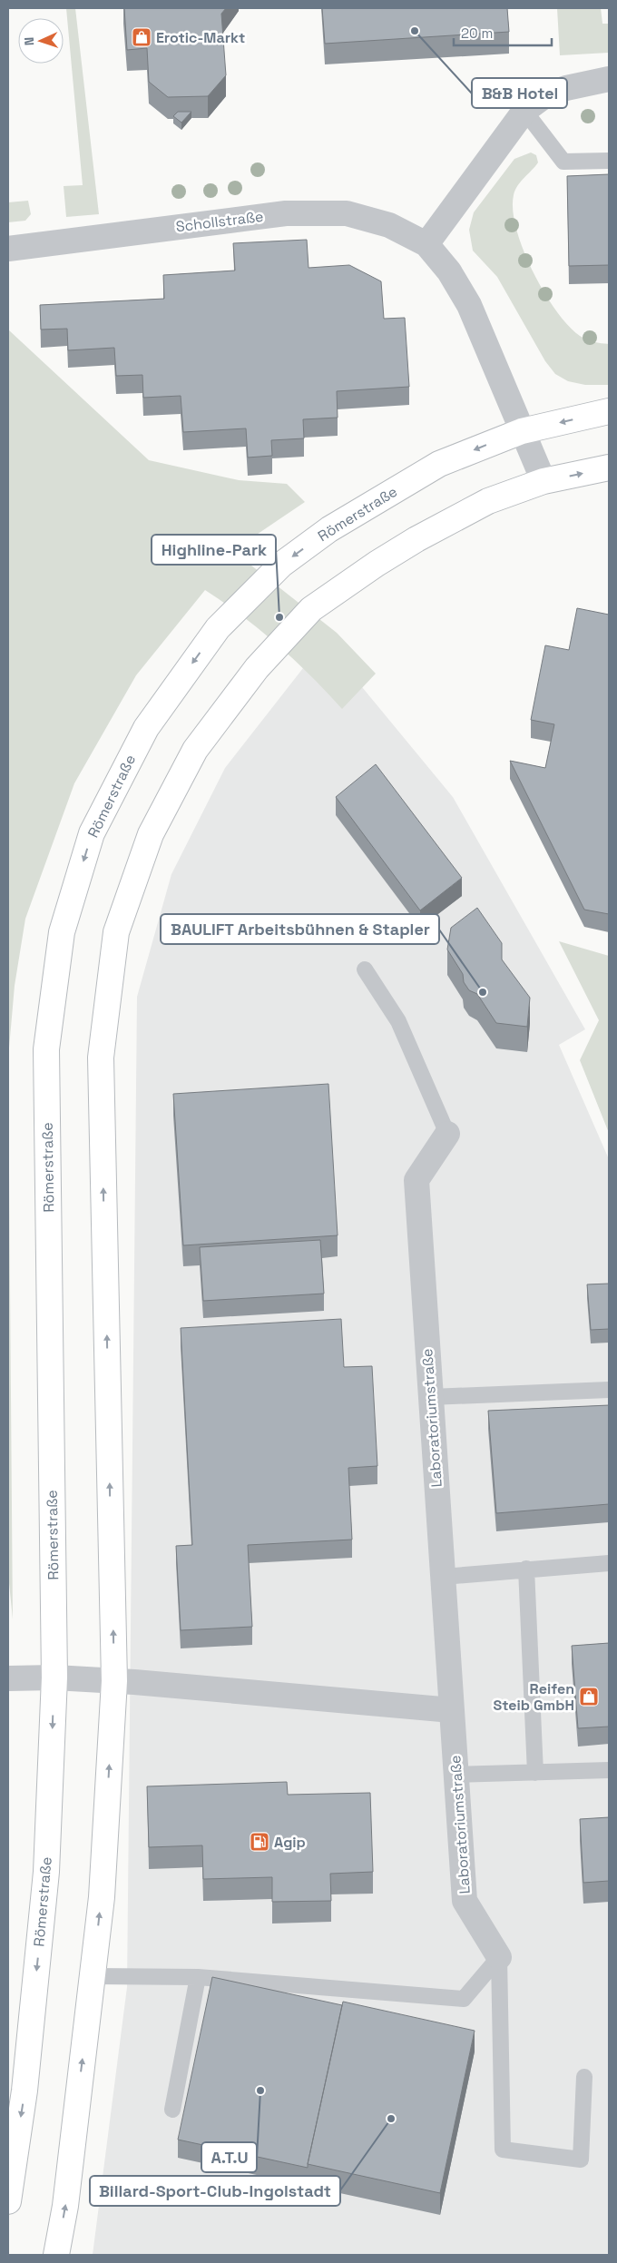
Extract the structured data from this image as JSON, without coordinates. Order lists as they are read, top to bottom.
{
  "streets": {
    "main road": ["Römerstraße"],
    "street": ["Schollstraße", "Laboratoriumstraße"]
  },
  "crossings": [
    ["Schollstraße", "Römerstraße"]
  ],
  "places": {
    "other": [
      "B&B Hotel",
      "Highline-Park",
      "BAULIFT Arbeitsbühnen & Stapler",
      "A.T.U",
      "Billard-Sport-Club-Ingolstadt"
    ],
    "shop": ["Erotic-Markt", "Reifen Steib GmbH"],
    "fuel station": ["Agip"]
  },
  "scale_bar": "20 m",
  "north": "left"
}
